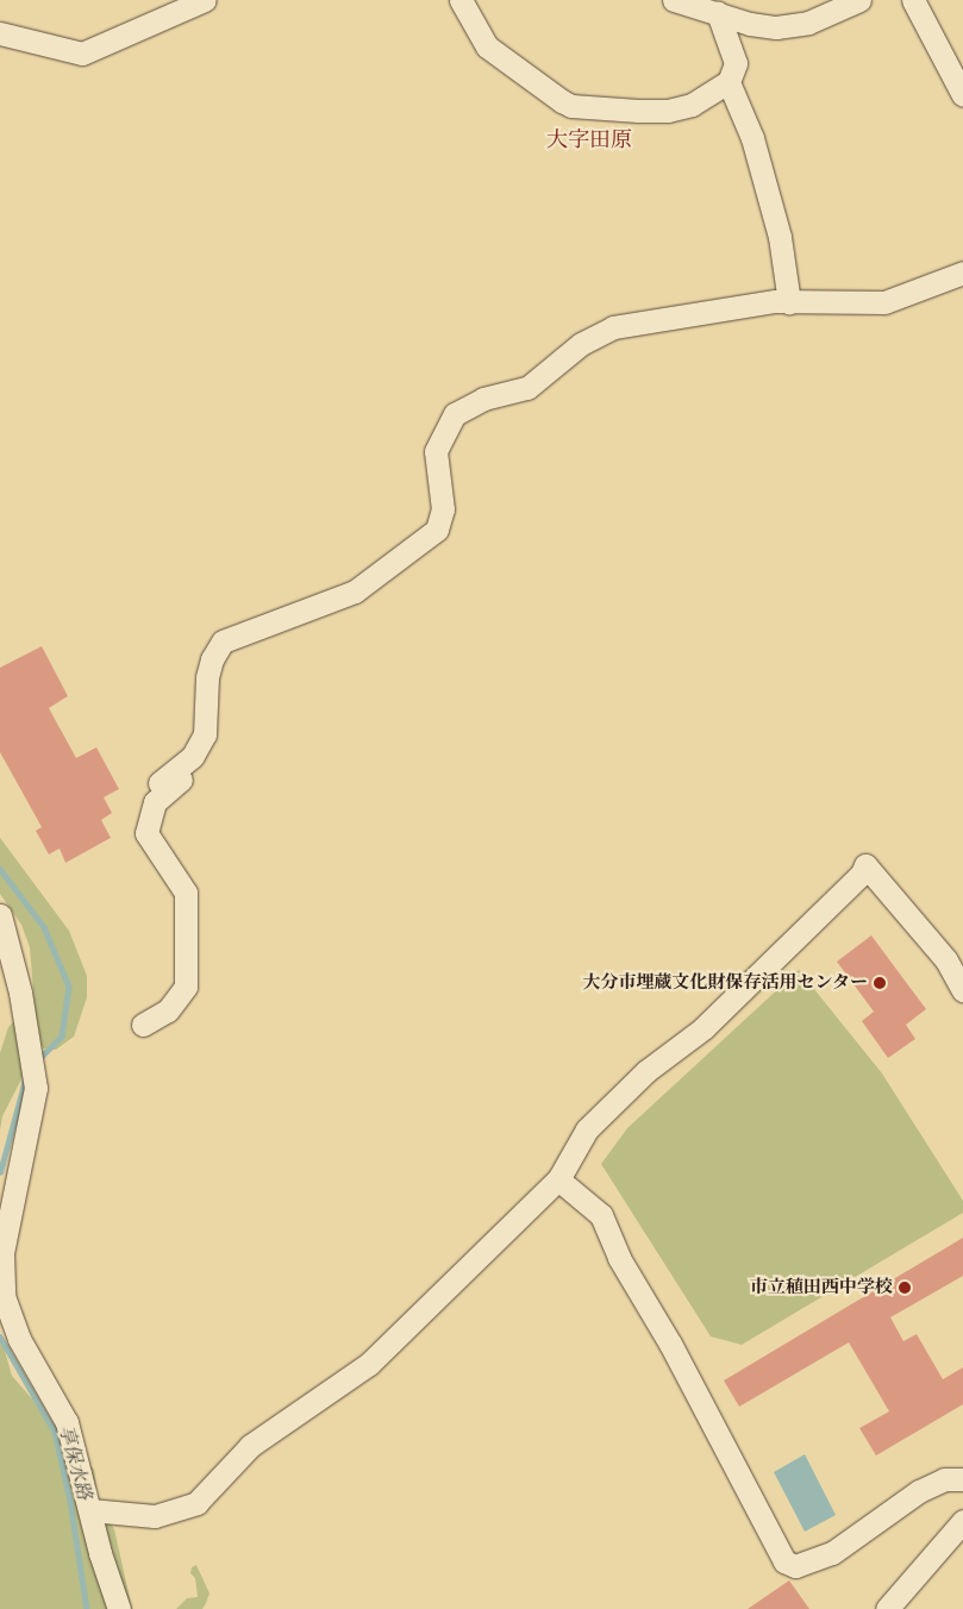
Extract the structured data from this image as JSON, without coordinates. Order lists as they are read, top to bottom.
{
  "districts": ["大字田原"],
  "water": ["享保水路"],
  "places": ["大分市埋蔵文化財保存活用センター", "市立稙田西中学校"]
}
